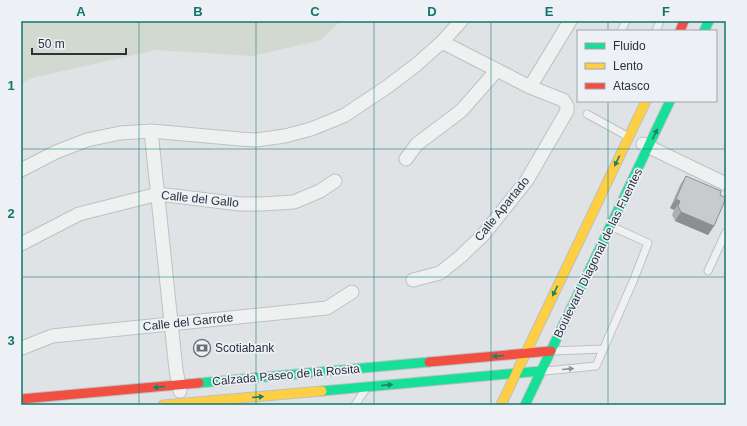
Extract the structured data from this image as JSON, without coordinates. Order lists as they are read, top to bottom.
{
  "streets": {
    "main road": ["Boulevard Diagonal de las Fuentes", "Calzada Paseo de la Rosita"],
    "street": ["Calle del Gallo", "Calle Apartado", "Calle del Garrote"]
  },
  "crossings": [
    ["Boulevard Diagonal de las Fuentes", "Calzada Paseo de la Rosita"]
  ],
  "places": {
    "bank": ["Scotiabank"]
  },
  "legend": ["Fluido", "Lento", "Atasco"],
  "scale_bar": "50 m",
  "grid": {
    "columns": [
      "A",
      "B",
      "C",
      "D",
      "E",
      "F"
    ],
    "rows": ["1", "2", "3"]
  }
}
